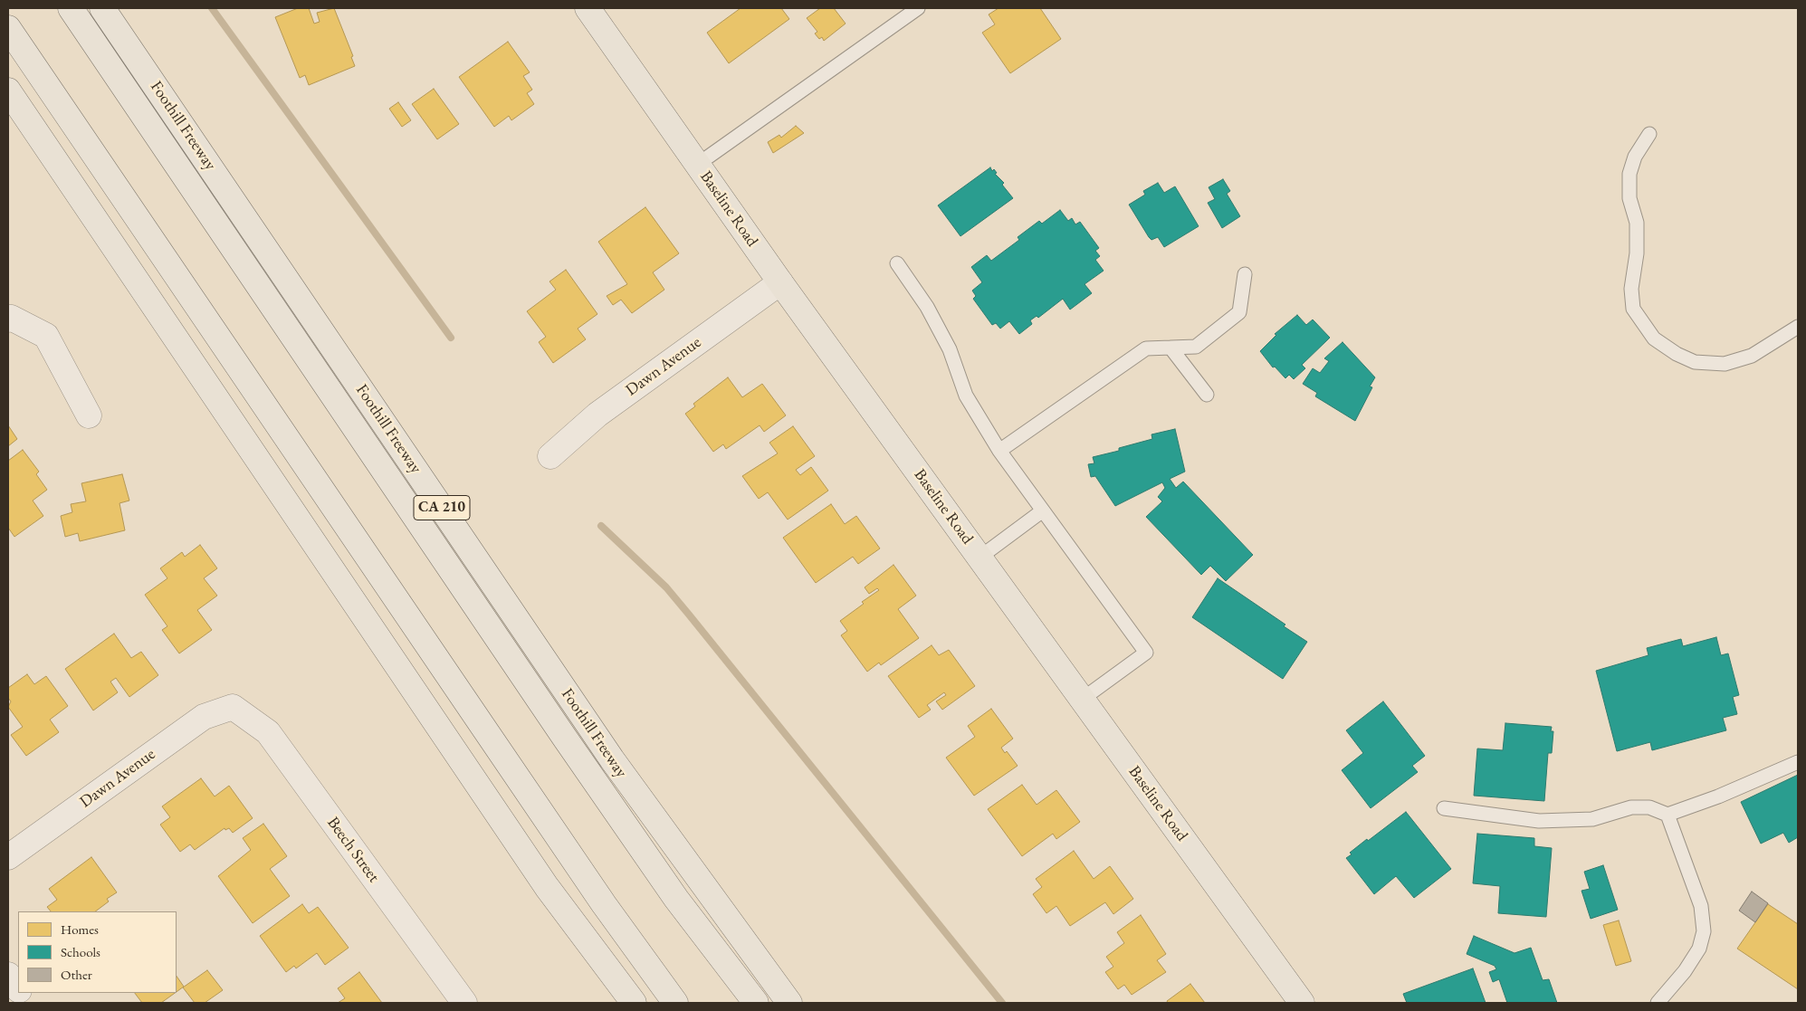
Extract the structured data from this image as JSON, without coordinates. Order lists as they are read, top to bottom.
{
  "streets": {
    "main road": ["Foothill Freeway", "Baseline Road", "CA 210"],
    "street": ["Dawn Avenue", "Beech Street"]
  },
  "crossings": [
    ["Baseline Road", "Dawn Avenue"],
    ["Dawn Avenue", "Beech Street"]
  ],
  "legend": ["Homes", "Schools", "Other"]
}
